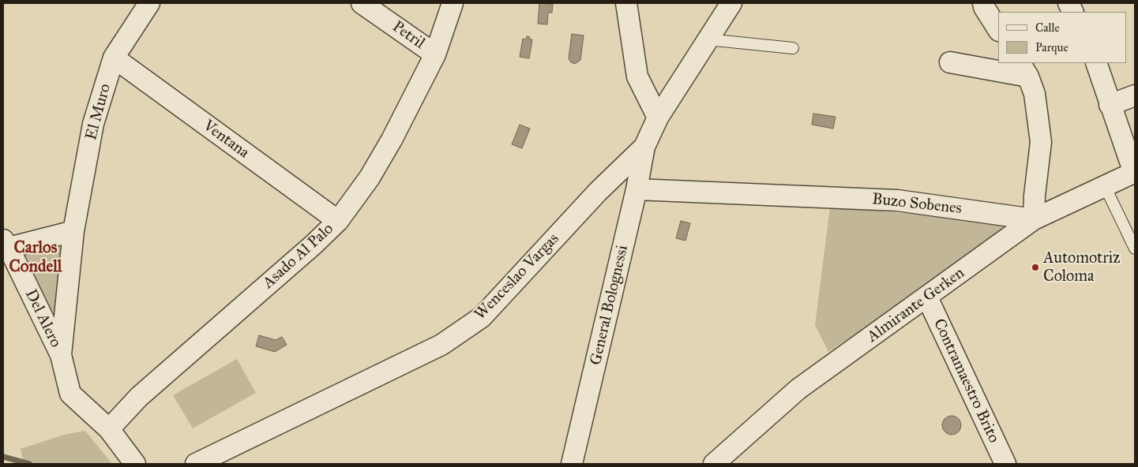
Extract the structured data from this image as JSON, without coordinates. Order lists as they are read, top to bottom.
{
  "streets": {
    "street": [
      "Petril",
      "El Muro",
      "Ventana",
      "Buzo Sobenes",
      "Asado Al Palo",
      "Wenceslao Vargas",
      "General Bolognessi",
      "Almirante Gerken",
      "Del Alero",
      "Contramaestro Brito"
    ]
  },
  "crossings": [
    ["Petril", "Asado Al Palo"],
    ["El Muro", "Ventana"],
    ["El Muro", "Asado Al Palo"],
    ["El Muro", "Del Alero"],
    ["Ventana", "Asado Al Palo"],
    ["Buzo Sobenes", "General Bolognessi"],
    ["Buzo Sobenes", "Almirante Gerken"],
    ["Wenceslao Vargas", "General Bolognessi"],
    ["Almirante Gerken", "Contramaestro Brito"]
  ],
  "districts": ["Carlos Condell"],
  "places": ["Automotriz Coloma"],
  "legend": ["Calle", "Parque"]
}
